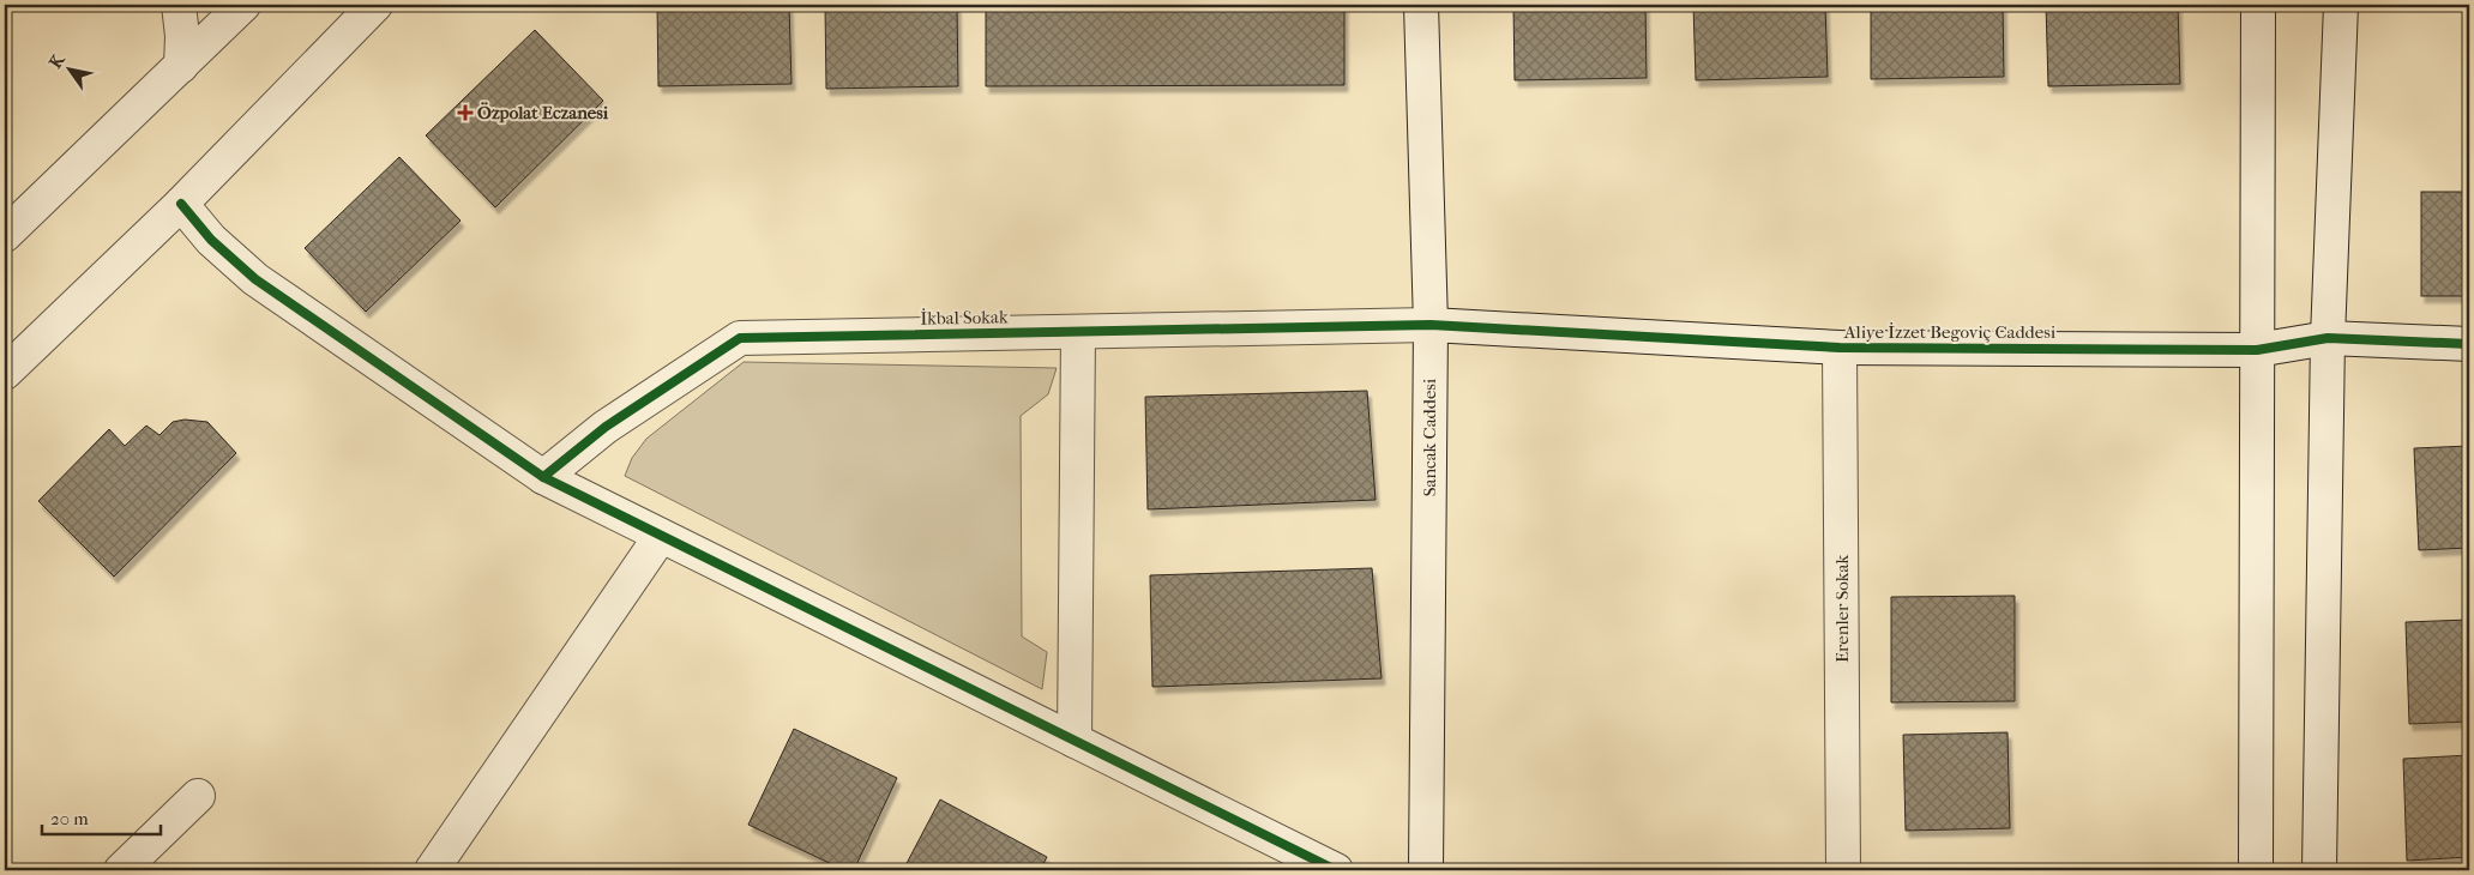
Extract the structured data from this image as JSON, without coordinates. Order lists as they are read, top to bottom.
{
  "streets": {
    "street": [
      "İkbal Sokak",
      "Aliye İzzet Begoviç Caddesi",
      "Sancak Caddesi",
      "Erenler Sokak"
    ]
  },
  "crossings": [
    ["İkbal Sokak", "Aliye İzzet Begoviç Caddesi"],
    ["İkbal Sokak", "Sancak Caddesi"],
    ["Aliye İzzet Begoviç Caddesi", "Sancak Caddesi"],
    ["Aliye İzzet Begoviç Caddesi", "Erenler Sokak"]
  ],
  "places": {
    "health": ["Özpolat Eczanesi"]
  },
  "scale_bar": "20 m",
  "north": "top left"
}
